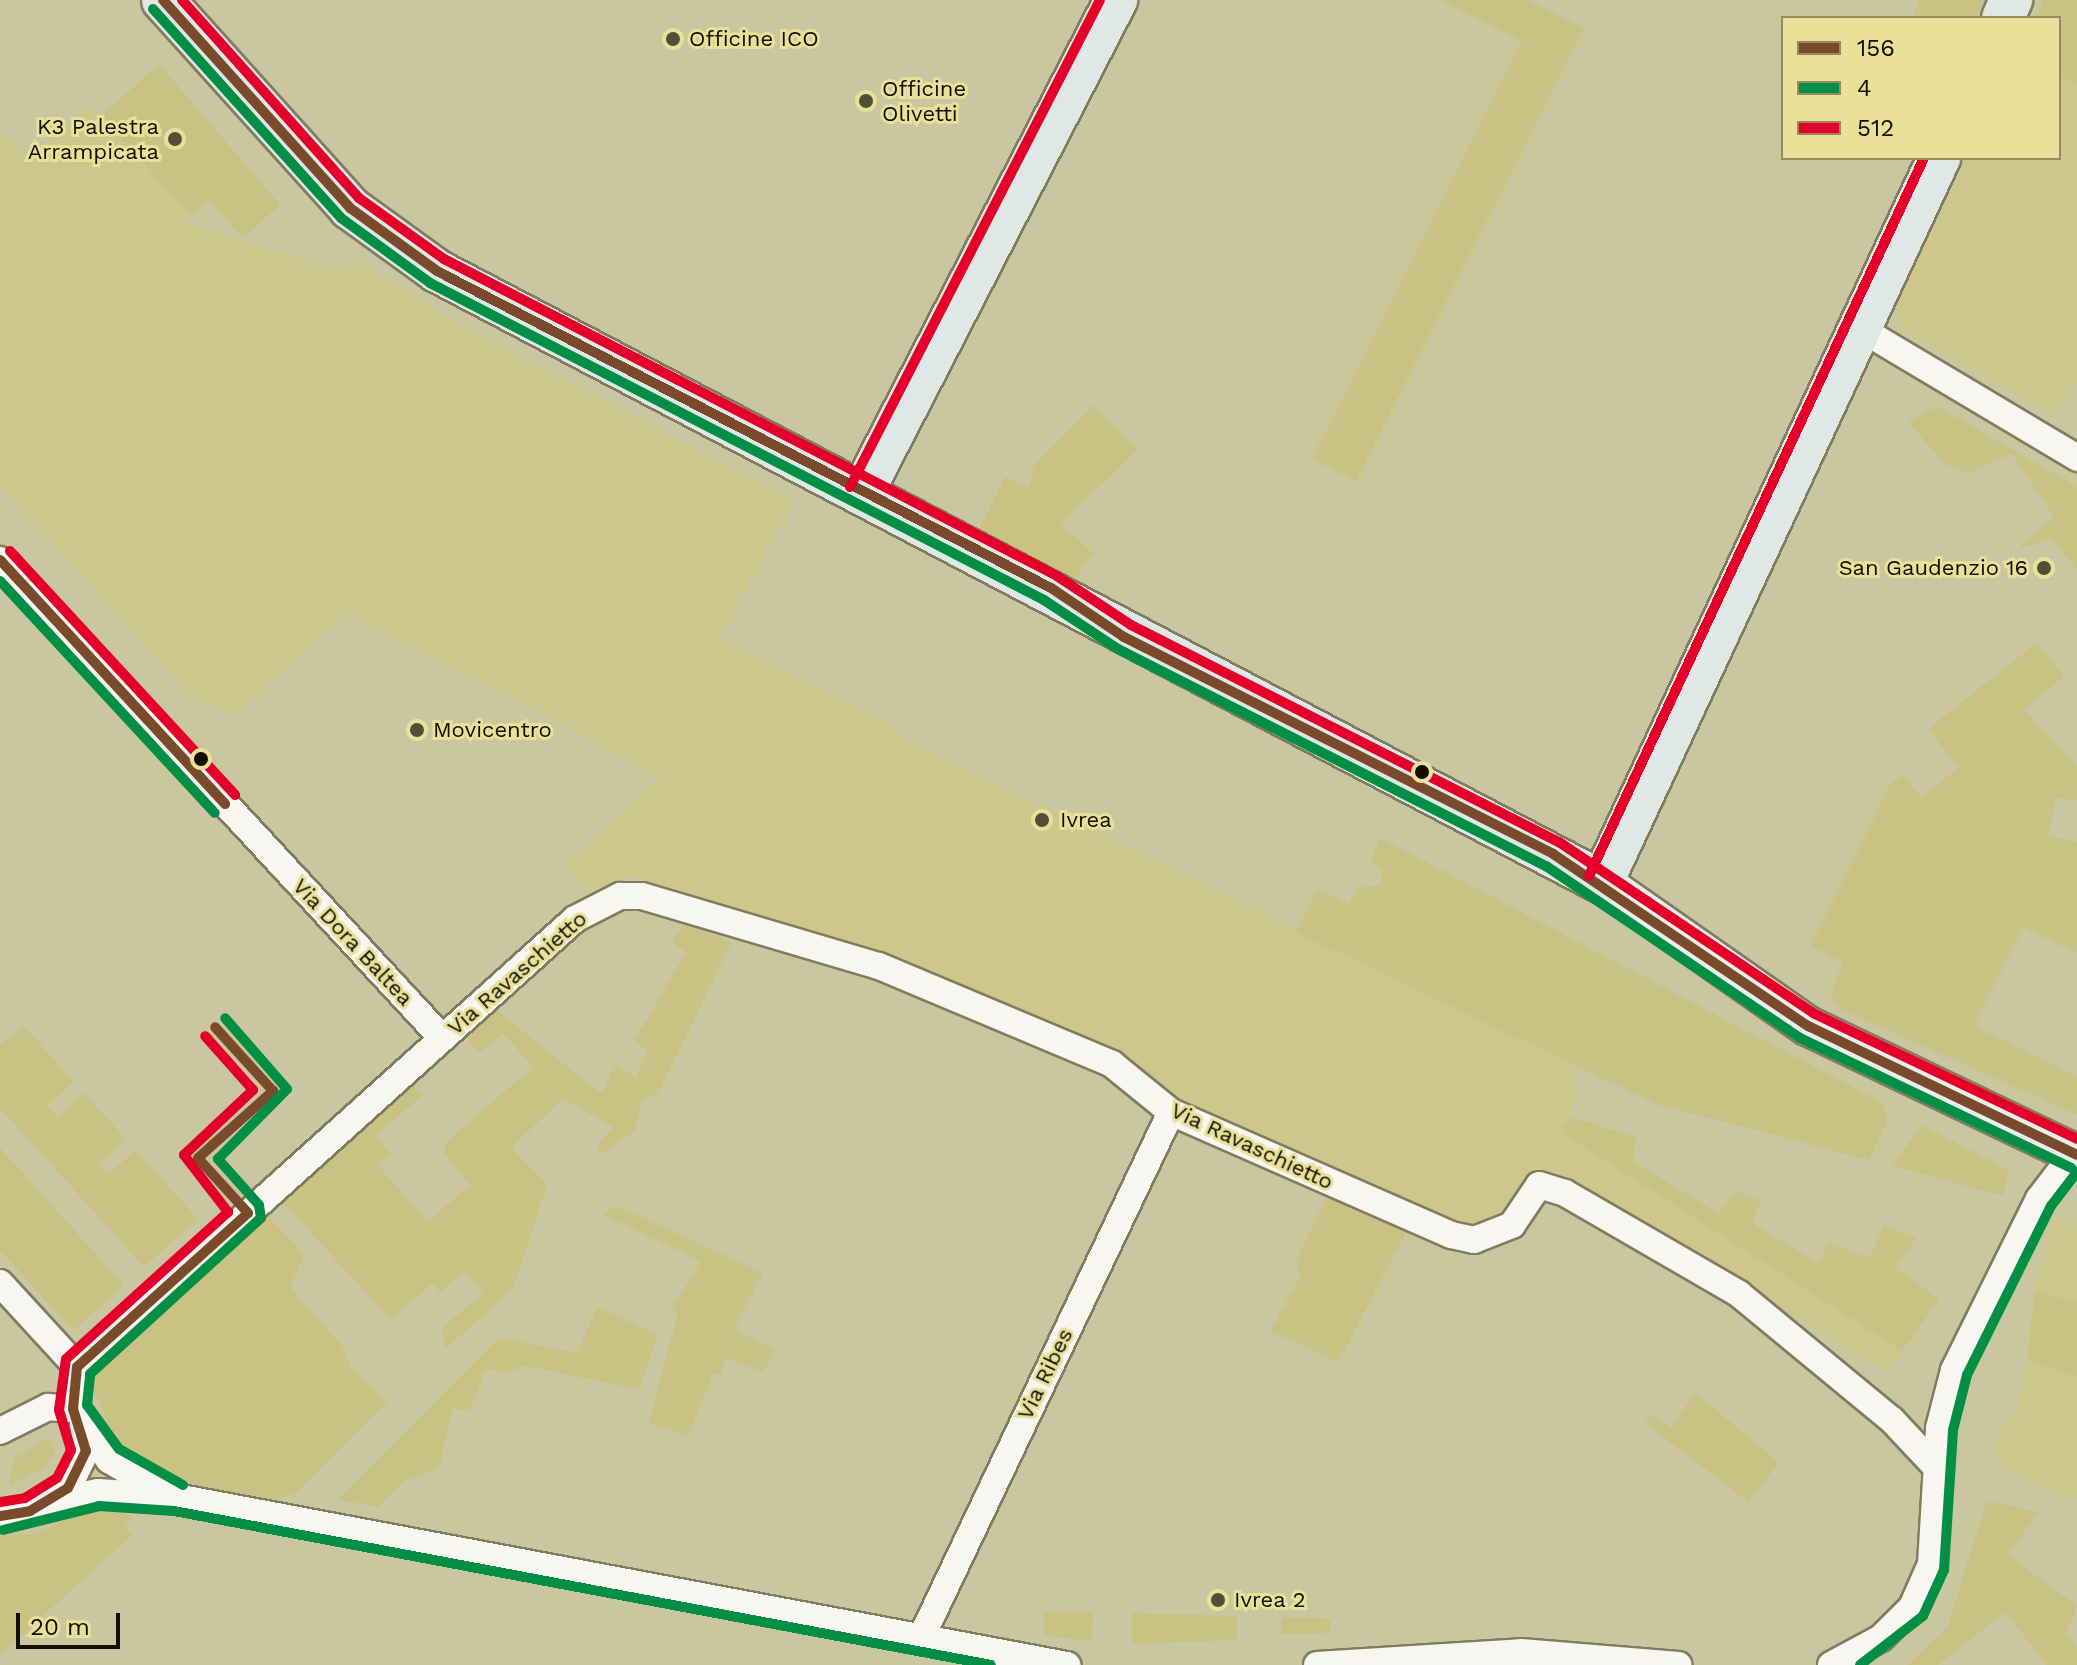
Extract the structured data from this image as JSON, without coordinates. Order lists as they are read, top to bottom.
{
  "streets": {
    "street": ["Via Dora Baltea", "Via Ravaschietto", "Via Ribes"]
  },
  "crossings": [
    ["Via Dora Baltea", "Via Ravaschietto"],
    ["Via Ravaschietto", "Via Ribes"]
  ],
  "places": [
    "Officine ICO",
    "Officine Olivetti",
    "K3 Palestra Arrampicata",
    "San Gaudenzio 16",
    "Movicentro",
    "Ivrea",
    "Ivrea 2"
  ],
  "lines": ["transit line 156", "transit line 512", "transit line 4"],
  "legend": ["156", "4", "512"],
  "scale_bar": "20 m"
}
